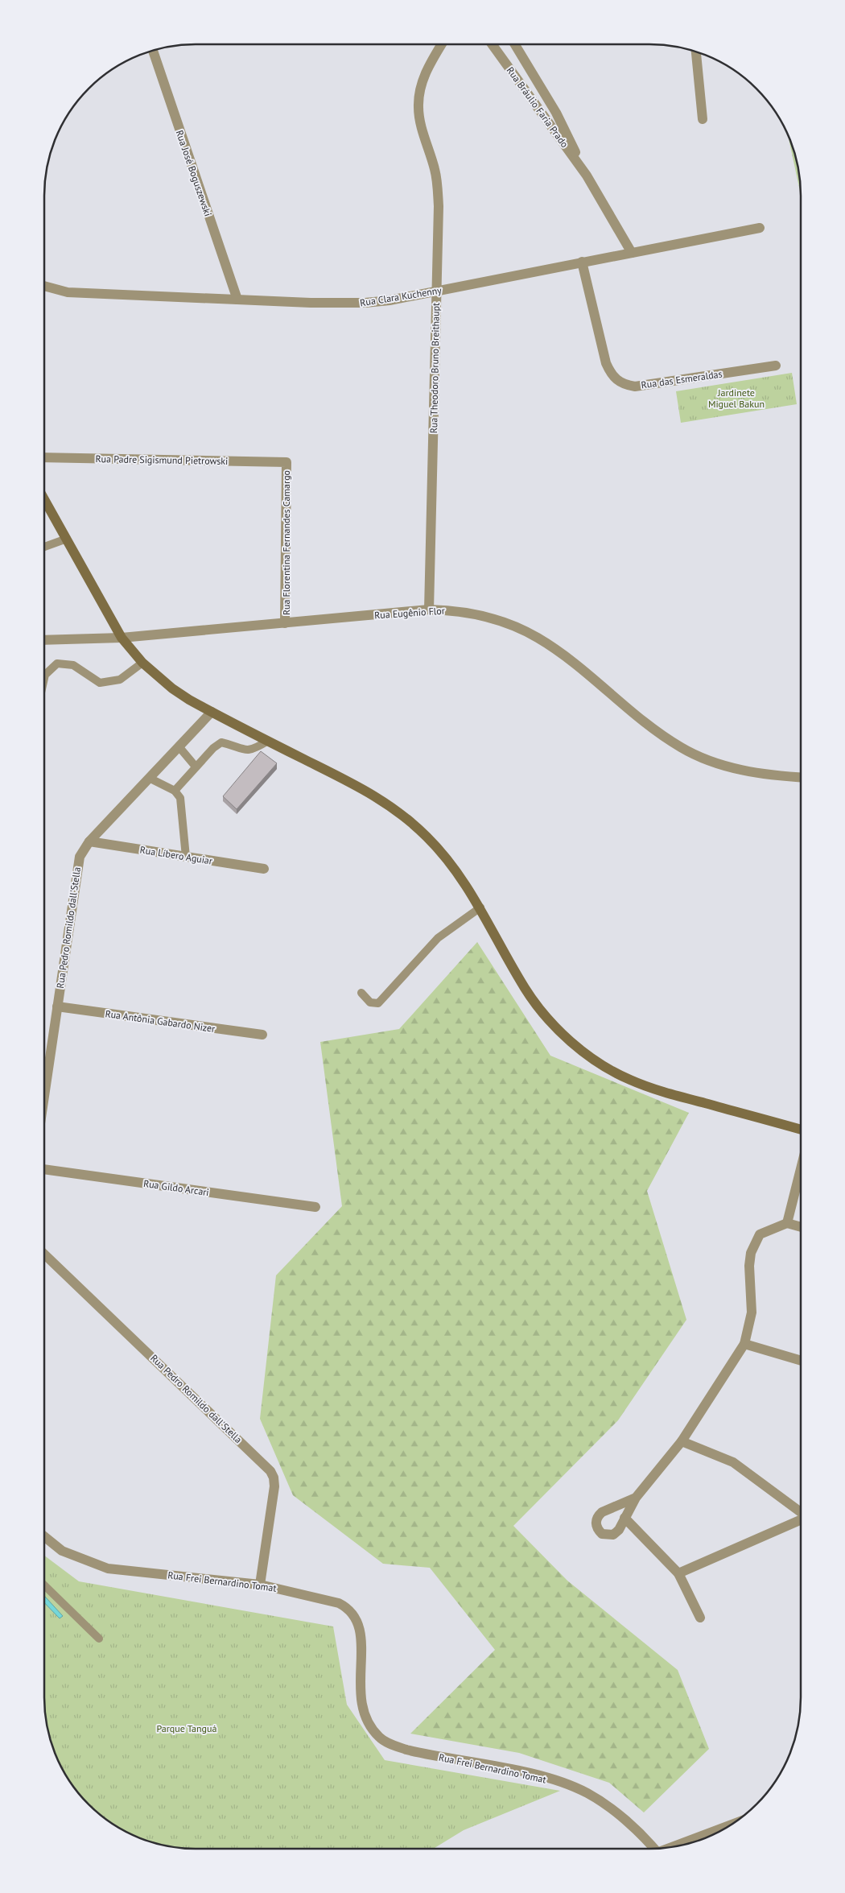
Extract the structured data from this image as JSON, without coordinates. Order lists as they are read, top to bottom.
{
  "streets": {
    "street": [
      "Rua Bráulio Faria Prado",
      "Rua José Boguszewski",
      "Rua Clara Kuchenny",
      "Rua Theodoro Bruno Breithaupt",
      "Rua das Esmeraldas",
      "Rua Padre Sigismund Pietrowski",
      "Rua Florentina Fernandes Camargo",
      "Rua Eugênio Flor",
      "Rua Líbero Aguiar",
      "Rua Pedro Romildo dall'Stella",
      "Rua Antônia Gabardo Nizer",
      "Rua Gildo Arcari",
      "Rua Frei Bernardino Tomat"
    ]
  },
  "crossings": [
    ["Rua Bráulio Faria Prado", "Rua Clara Kuchenny"],
    ["Rua José Boguszewski", "Rua Clara Kuchenny"],
    ["Rua Clara Kuchenny", "Rua Theodoro Bruno Breithaupt"],
    ["Rua Clara Kuchenny", "Rua das Esmeraldas"],
    ["Rua Theodoro Bruno Breithaupt", "Rua Eugênio Flor"],
    ["Rua Padre Sigismund Pietrowski", "Rua Florentina Fernandes Camargo"],
    ["Rua Florentina Fernandes Camargo", "Rua Eugênio Flor"],
    ["Rua Líbero Aguiar", "Rua Pedro Romildo dall'Stella"],
    ["Rua Pedro Romildo dall'Stella", "Rua Antônia Gabardo Nizer"],
    ["Rua Pedro Romildo dall'Stella", "Rua Frei Bernardino Tomat"]
  ],
  "parks": ["Jardinete Miguel Bakun", "Parque Tanguá"]
}
